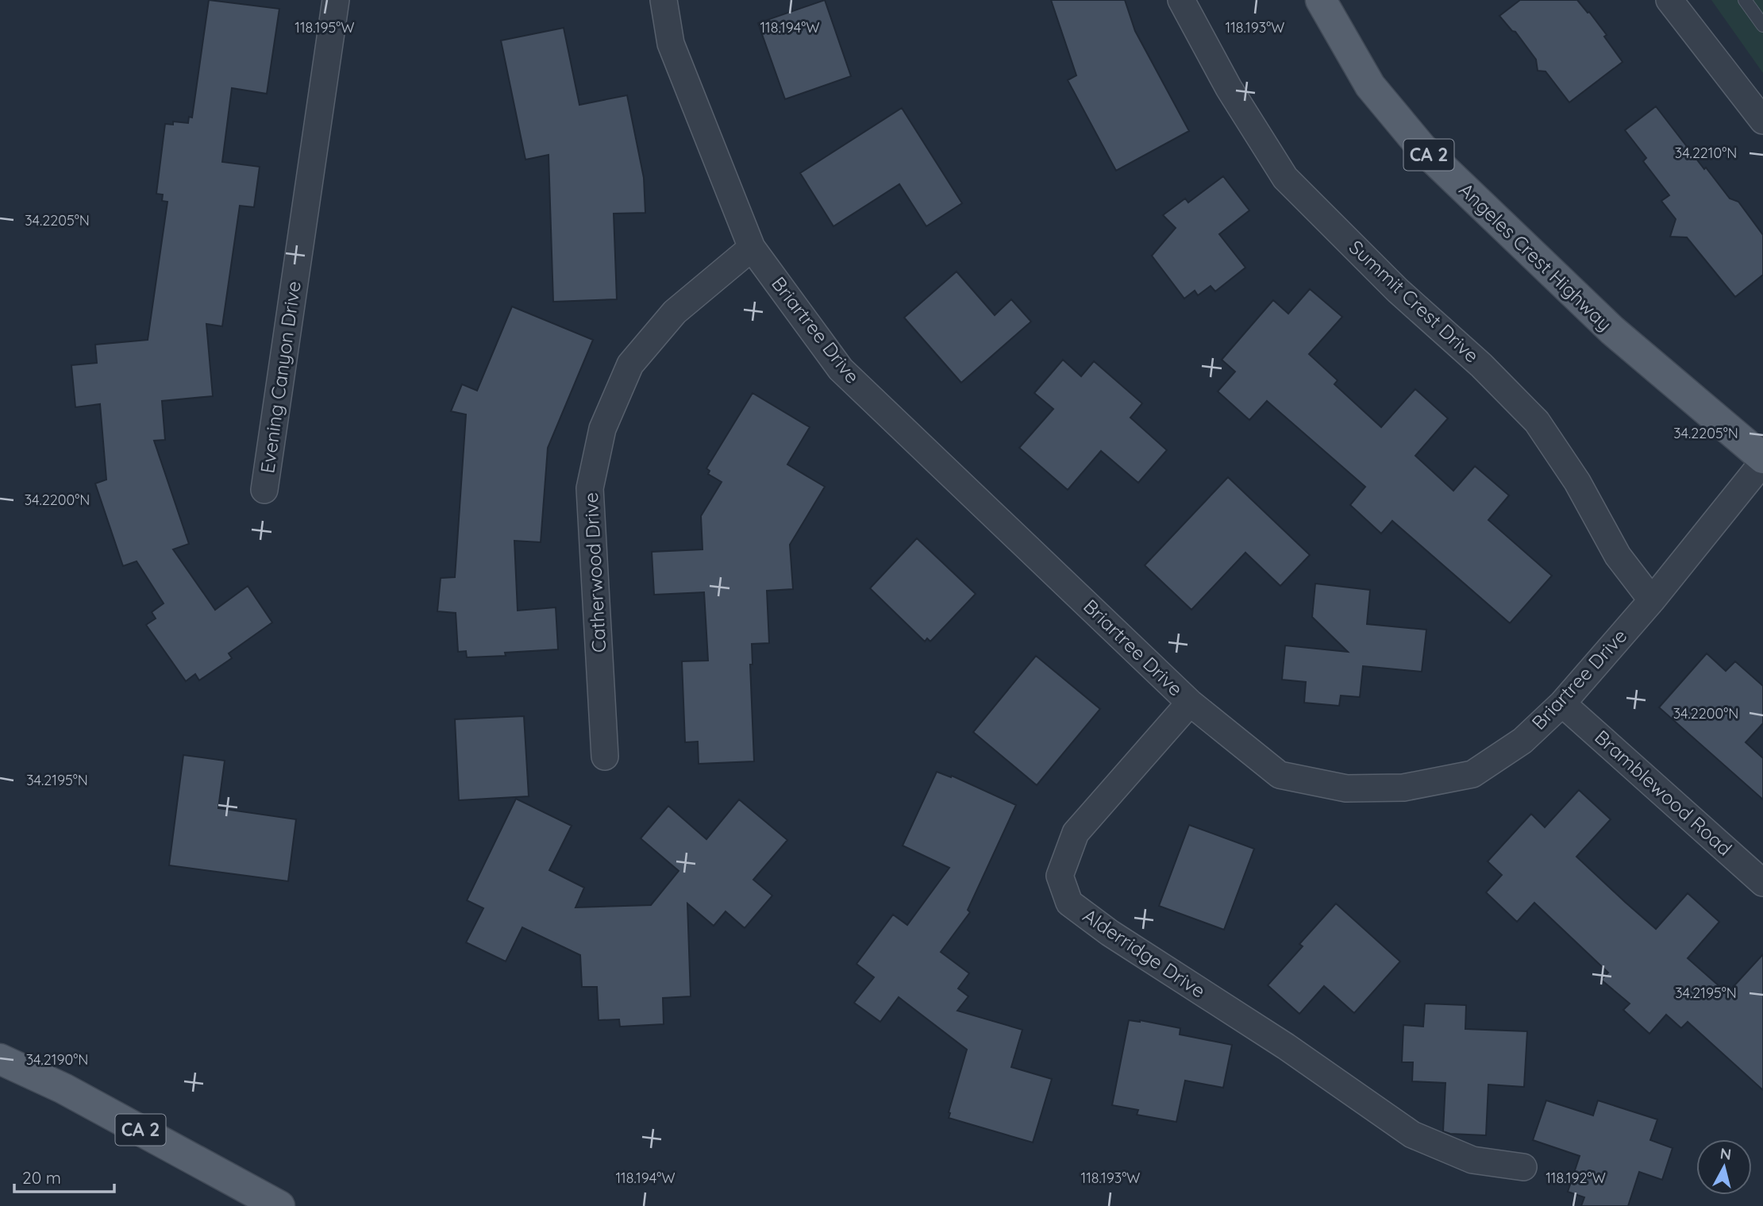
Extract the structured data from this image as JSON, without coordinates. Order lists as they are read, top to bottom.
{
  "streets": {
    "main road": ["CA 2", "Angeles Crest Highway"],
    "street": [
      "Summit Crest Drive",
      "Briartree Drive",
      "Evening Canyon Drive",
      "Catherwood Drive",
      "Bramblewood Road",
      "Alderridge Drive"
    ]
  },
  "crossings": [
    ["Angeles Crest Highway", "Briartree Drive"],
    ["Summit Crest Drive", "Briartree Drive"],
    ["Briartree Drive", "Catherwood Drive"],
    ["Briartree Drive", "Bramblewood Road"],
    ["Briartree Drive", "Alderridge Drive"]
  ],
  "scale_bar": "20 m",
  "north": "top",
  "coordinates": [
    "118.195°W",
    "118.194°W",
    "118.193°W",
    "34.2210°N",
    "34.2205°N",
    "34.2200°N",
    "34.2195°N",
    "34.2190°N",
    "118.192°W"
  ]
}
